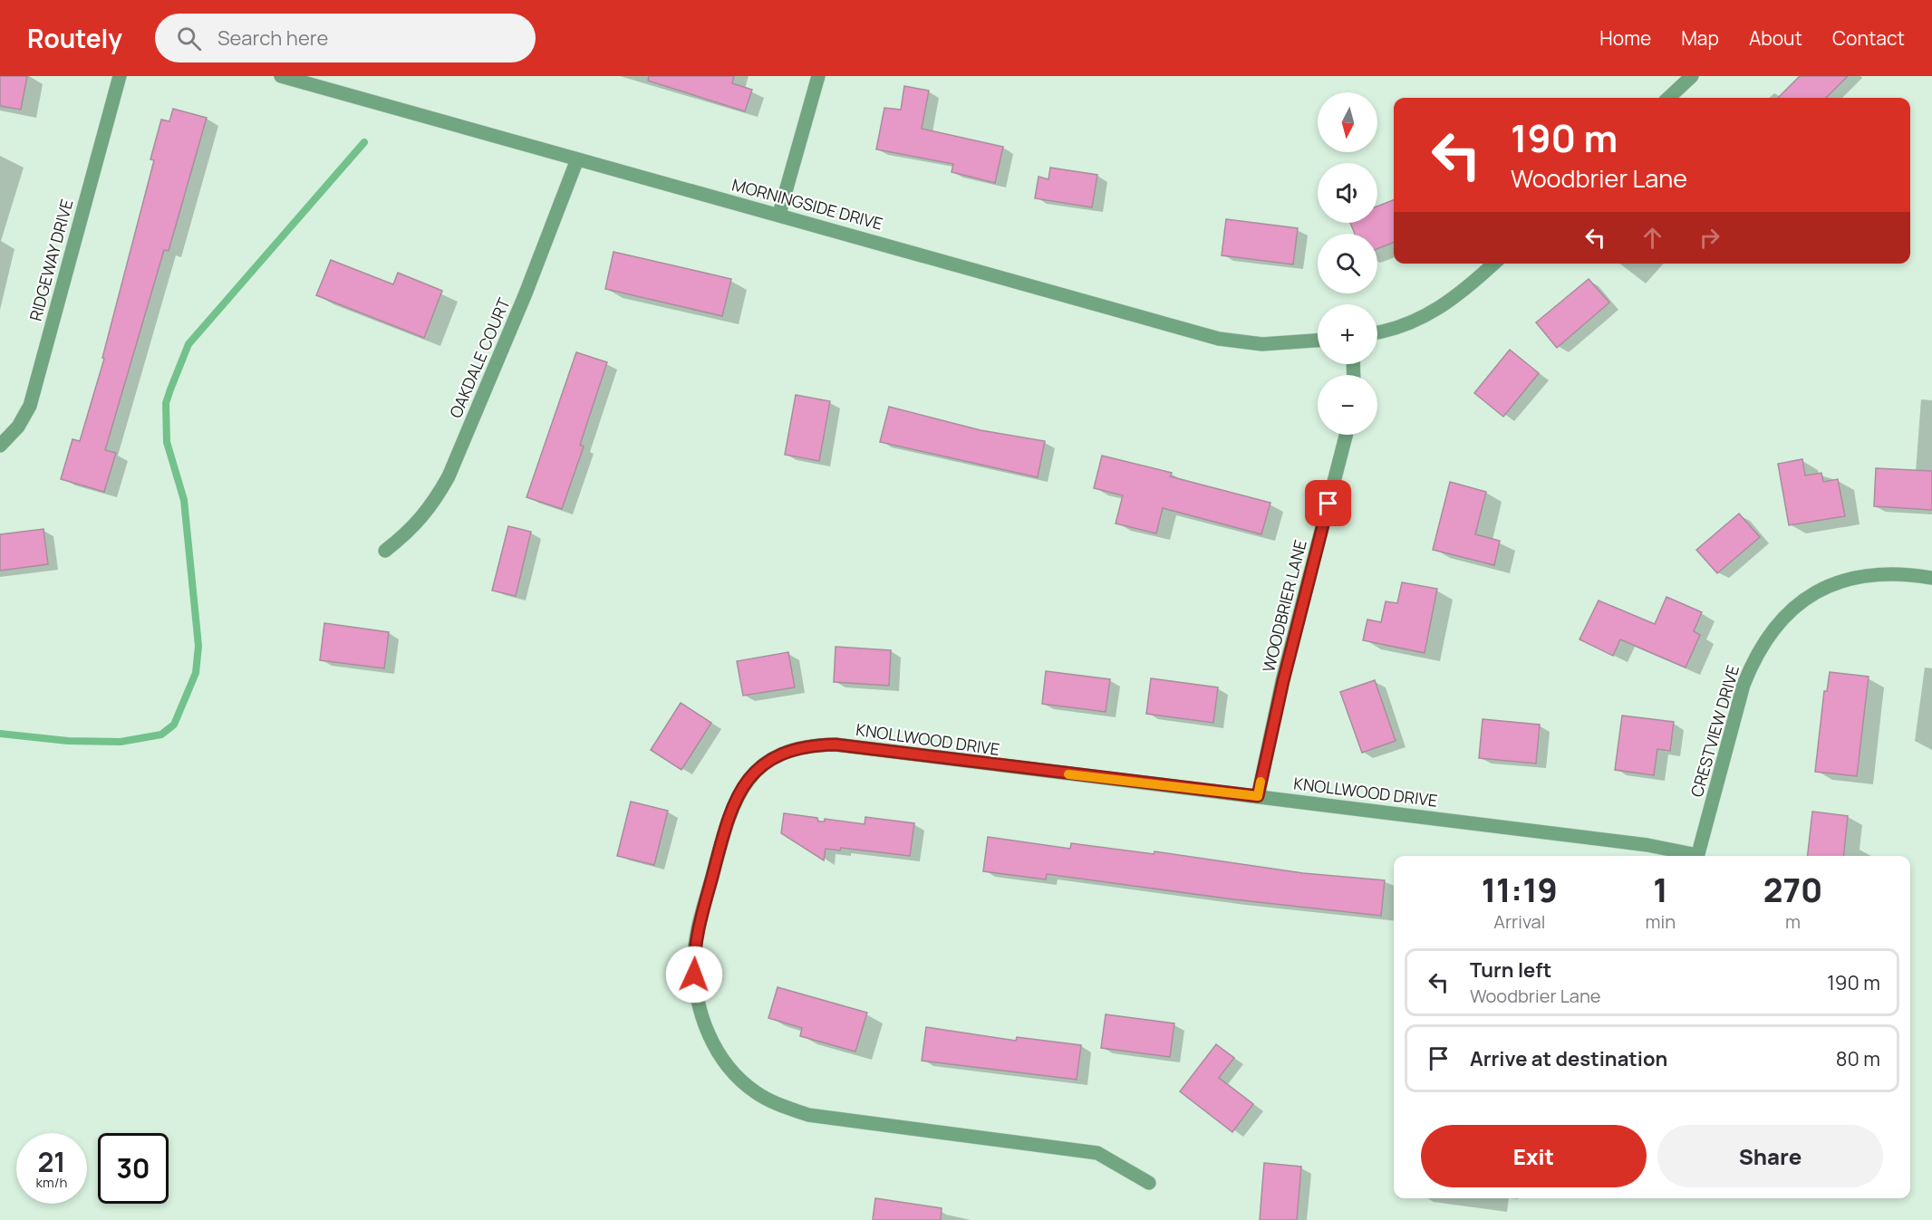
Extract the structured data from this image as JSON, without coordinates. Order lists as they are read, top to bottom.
{
  "streets": {
    "street": [
      "MORNINGSIDE DRIVE",
      "RIDGEWAY DRIVE",
      "OAKDALE COURT",
      "WOODBRIER LANE",
      "CRESTVIEW DRIVE",
      "KNOLLWOOD DRIVE"
    ]
  },
  "crossings": [
    ["MORNINGSIDE DRIVE", "OAKDALE COURT"],
    ["WOODBRIER LANE", "KNOLLWOOD DRIVE"]
  ],
  "north": "bottom",
  "page": {
    "header": "Routely",
    "search": "Search here",
    "nav": [
      "Home",
      "Map",
      "About",
      "Contact"
    ],
    "map_buttons": ["+", "−"],
    "turn": ["190 m", "Woodbrier Lane"],
    "eta": [
      "11:19",
      "Arrival",
      "1",
      "min",
      "270",
      "m"
    ],
    "list": [
      {
        "name": "Turn left",
        "note": "Woodbrier Lane",
        "value": "190 m"
      },
      {
        "name": "Arrive at destination",
        "value": "80 m"
      }
    ],
    "buttons": ["Exit", "Share"],
    "speed": "21 km/h",
    "limit": "30"
  }
}
